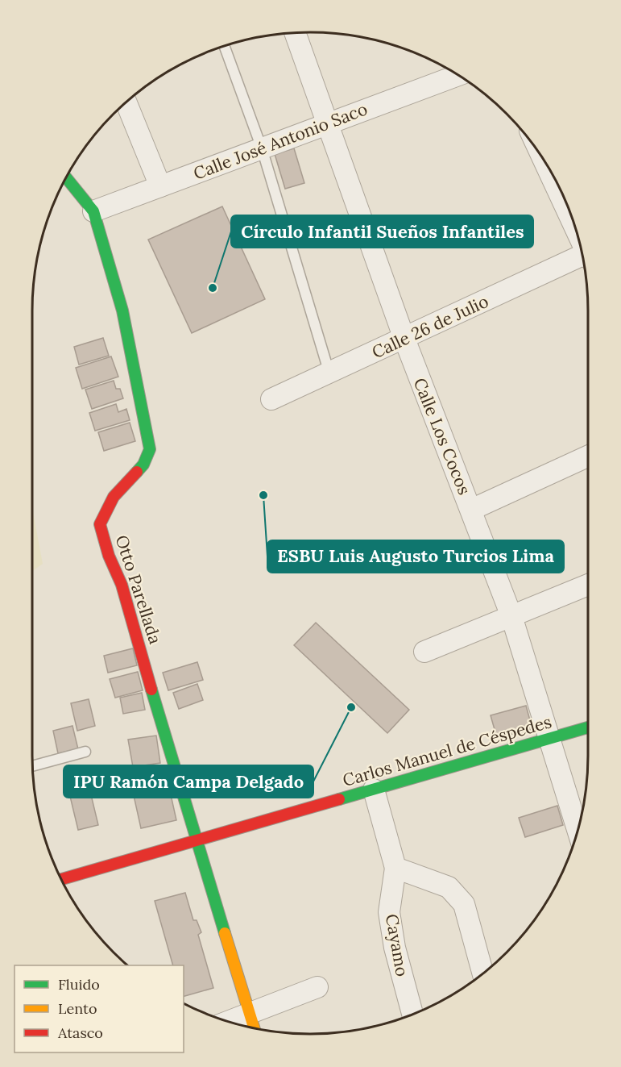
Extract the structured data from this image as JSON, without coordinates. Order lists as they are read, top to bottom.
{
  "streets": {
    "street": [
      "Calle José Antonio Saco",
      "Calle 26 de Julio",
      "Calle Los Cocos",
      "Otto Parellada",
      "Carlos Manuel de Céspedes",
      "Cayamo"
    ]
  },
  "crossings": [
    ["Calle José Antonio Saco", "Calle Los Cocos"],
    ["Calle José Antonio Saco", "Otto Parellada"],
    ["Calle 26 de Julio", "Calle Los Cocos"],
    ["Calle Los Cocos", "Carlos Manuel de Céspedes"],
    ["Otto Parellada", "Carlos Manuel de Céspedes"]
  ],
  "places": ["Círculo Infantil Sueños Infantiles", "ESBU Luis Augusto Turcios Lima", "IPU Ramón Campa Delgado"],
  "legend": ["Fluido", "Lento", "Atasco"]
}
